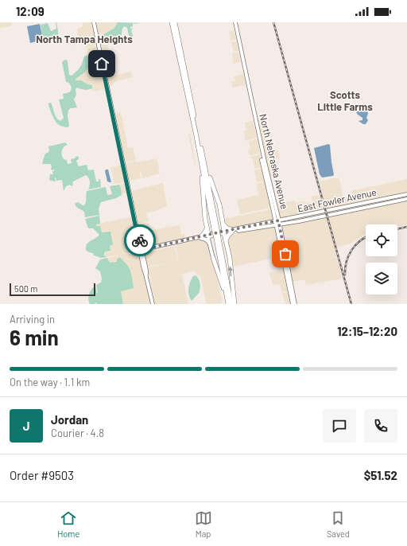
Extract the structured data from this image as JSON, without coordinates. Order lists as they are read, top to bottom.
{
  "streets": {
    "main road": ["North Nebraska Avenue", "East Fowler Avenue"]
  },
  "crossings": [
    ["North Nebraska Avenue", "East Fowler Avenue"]
  ],
  "districts": ["North Tampa Heights", "Scotts Little Farms"],
  "scale_bar": "500 m",
  "page": {
    "status": "12:09",
    "scale": "500 m",
    "heading": ["6 min", "Arriving in", "12:15–12:20"],
    "panel": [
      "Jordan",
      "Courier · 4.8",
      "Order #9503",
      "$51.52"
    ],
    "bar": "On the way · 1.1 km",
    "round": "J",
    "tabs": ["Home", "Map", "Saved"]
  }
}
